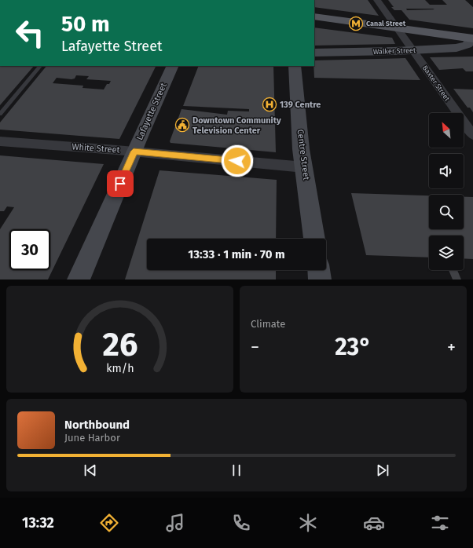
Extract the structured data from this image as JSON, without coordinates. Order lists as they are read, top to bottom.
{
  "streets": {
    "main road": ["Walker Street", "Lafayette Street", "Centre Street"],
    "street": ["Baxter Street", "White Street"]
  },
  "crossings": [
    ["Walker Street", "Baxter Street"],
    ["Lafayette Street", "White Street"],
    ["White Street", "Centre Street"]
  ],
  "places": {
    "metro station": ["Canal Street"],
    "hospital": ["139 Centre"],
    "public building": ["Downtown Community Television Center"]
  },
  "north": "top left",
  "page": {
    "turn": ["50 m", "Lafayette Street"],
    "limit": "30",
    "trip": "13:33 · 1 min · 70 m",
    "tile": "Climate",
    "heat": ["−", "23°", "+"],
    "song": ["Northbound", "June Harbor"],
    "tabs": "13:32",
    "gauge": ["26", "km/h"]
  }
}
